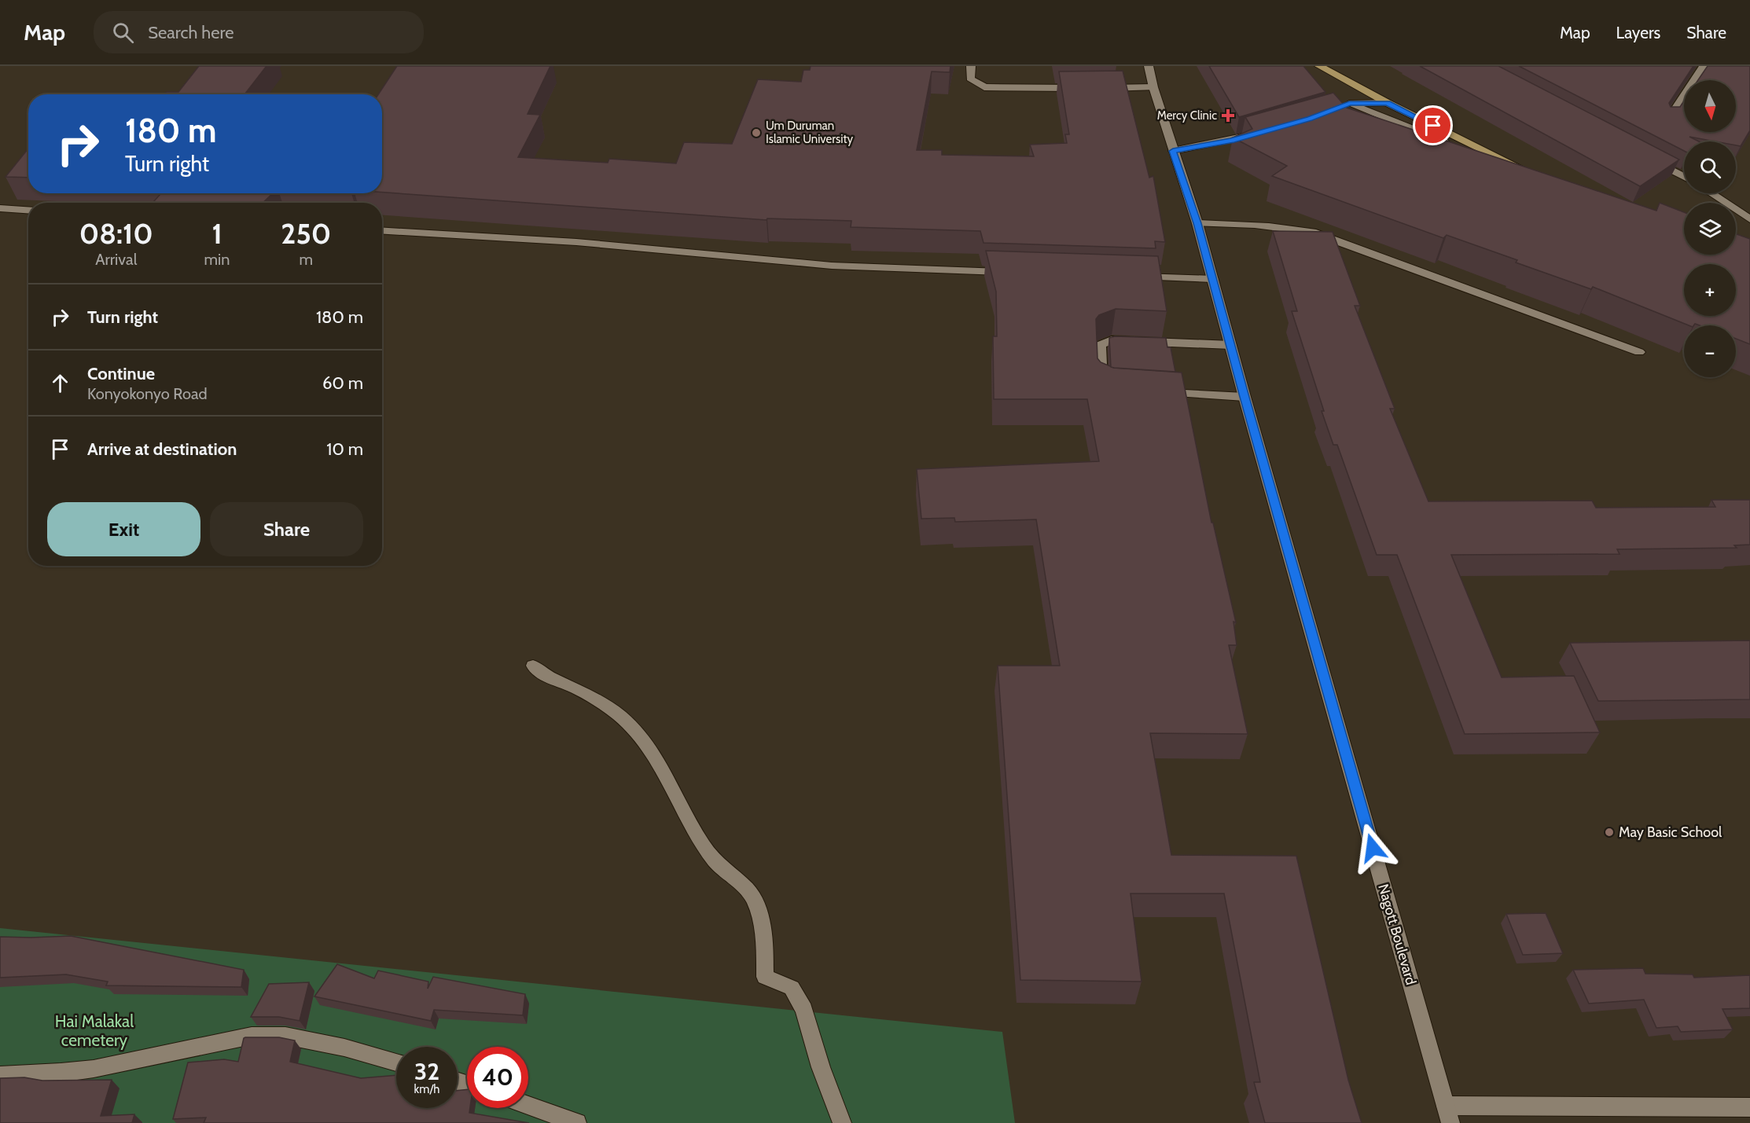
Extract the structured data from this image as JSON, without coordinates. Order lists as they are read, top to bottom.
{
  "streets": {
    "street": ["Nagott Boulevard"]
  },
  "parks": ["Hai Malakal cemetery"],
  "places": {
    "health": ["Mercy Clinic"],
    "other": ["Um Duruman Islamic University", "May Basic School"]
  },
  "north": "bottom",
  "page": {
    "header": "Map",
    "search": "Search here",
    "nav": ["Map", "Layers", "Share"],
    "map_buttons": ["+", "−"],
    "turn": ["180 m", "Turn right"],
    "eta": [
      "08:10",
      "Arrival",
      "1",
      "min",
      "250",
      "m"
    ],
    "list": [
      {
        "name": "Turn right",
        "value": "180 m"
      },
      {
        "name": "Continue",
        "note": "Konyokonyo Road",
        "value": "60 m"
      },
      {
        "name": "Arrive at destination",
        "value": "10 m"
      }
    ],
    "buttons": ["Exit", "Share"],
    "speed": "32 km/h",
    "limit": "40"
  }
}
